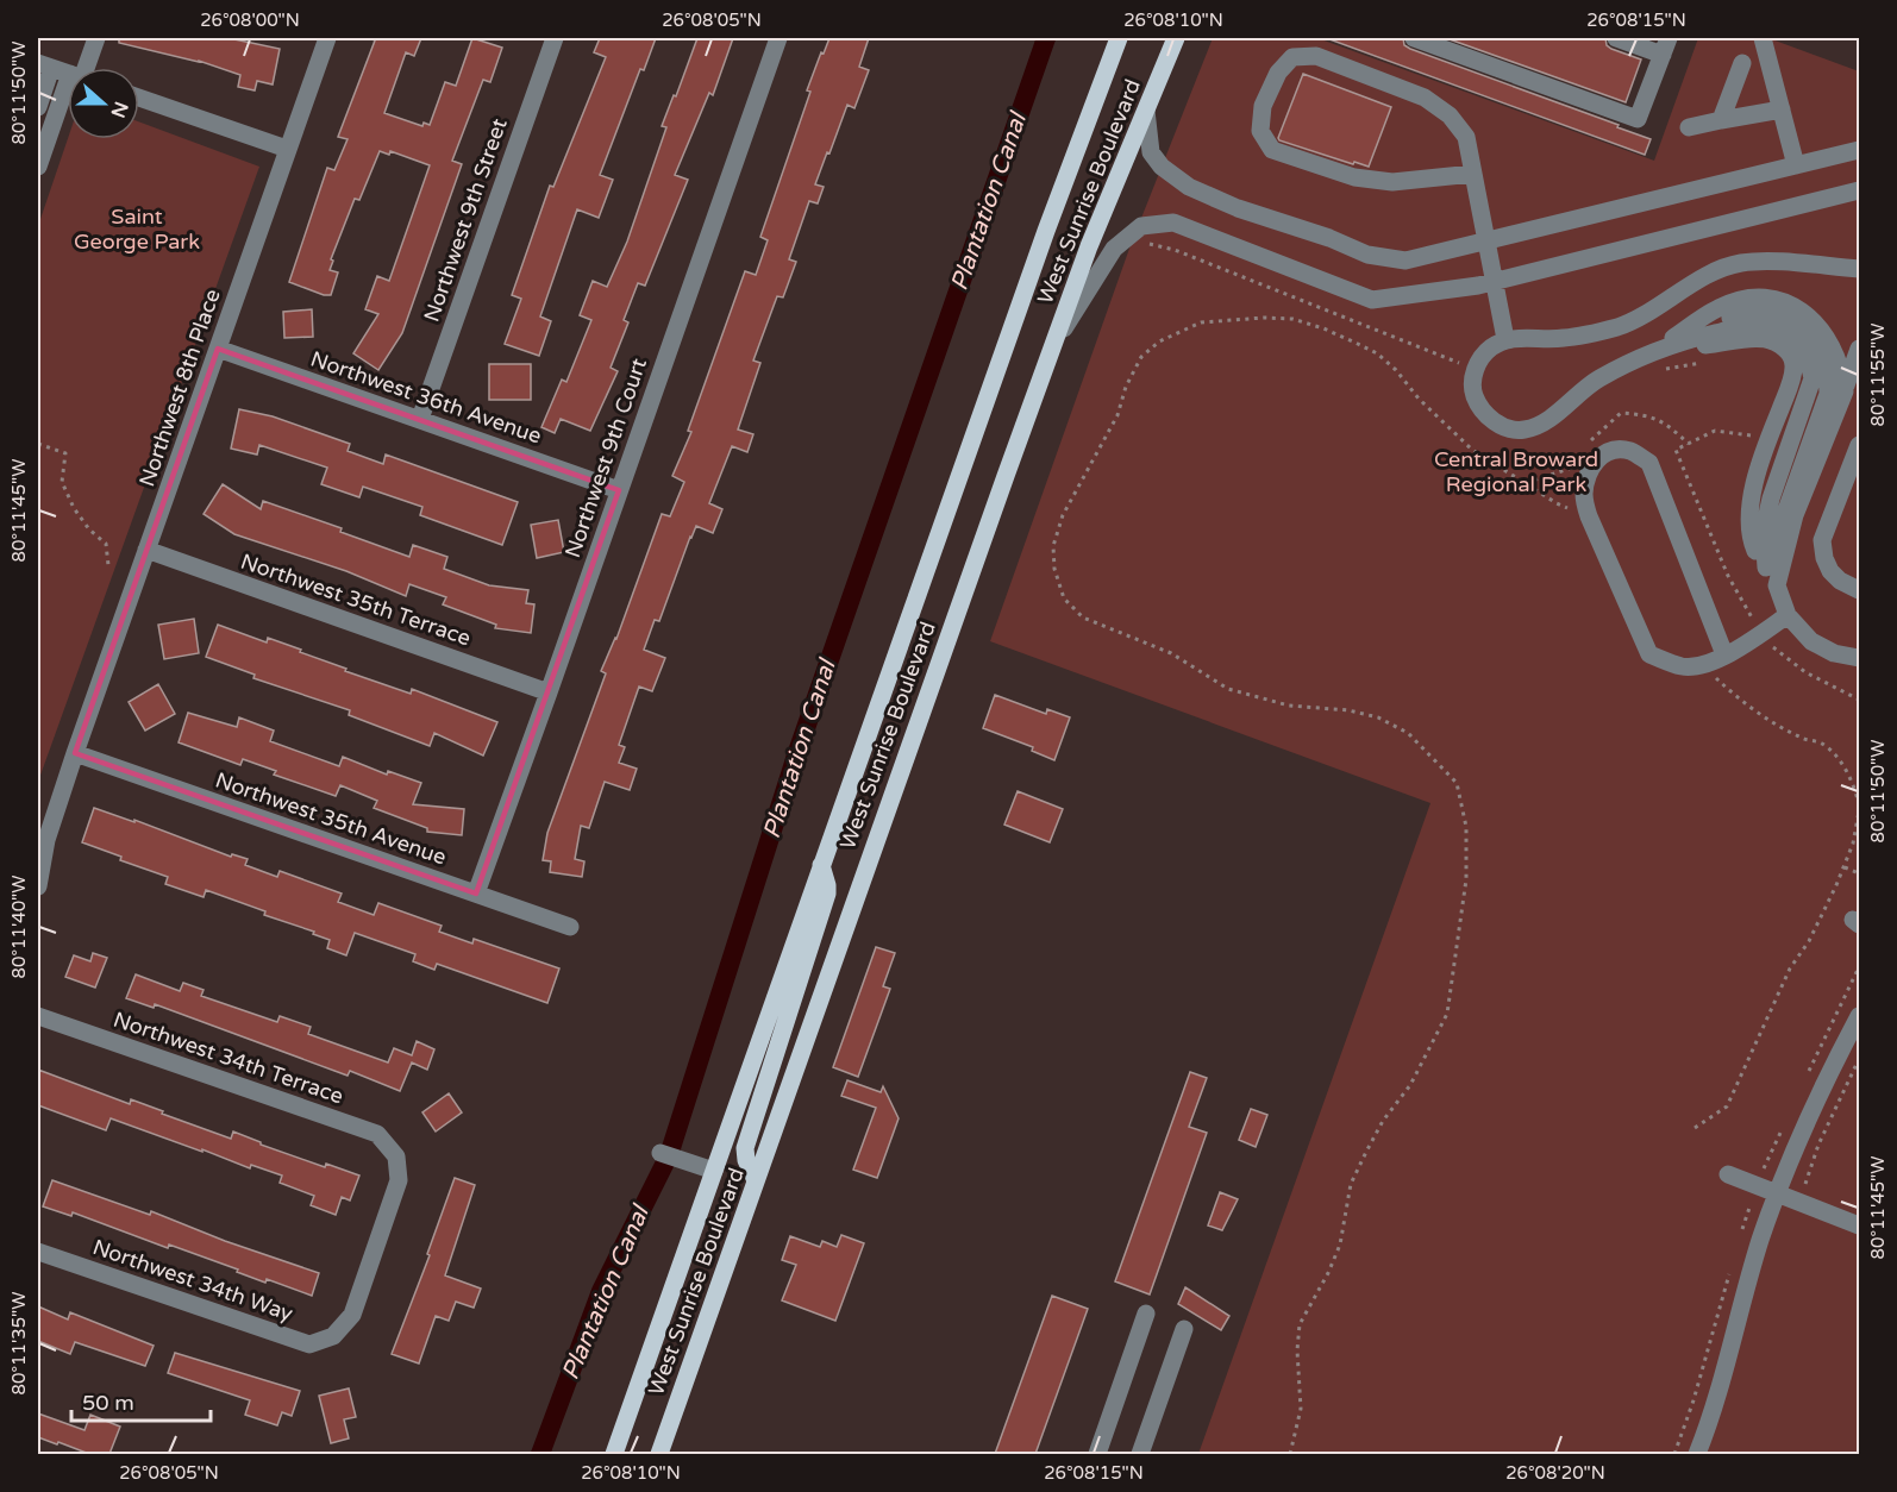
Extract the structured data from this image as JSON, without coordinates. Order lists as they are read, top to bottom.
{
  "streets": {
    "main road": ["West Sunrise Boulevard"],
    "street": [
      "Northwest 9th Street",
      "Northwest 8th Place",
      "Northwest 36th Avenue",
      "Northwest 9th Court",
      "Northwest 35th Terrace",
      "Northwest 35th Avenue",
      "Northwest 34th Terrace",
      "Northwest 34th Way"
    ]
  },
  "crossings": [
    ["Northwest 9th Street", "Northwest 36th Avenue"],
    ["Northwest 8th Place", "Northwest 36th Avenue"],
    ["Northwest 8th Place", "Northwest 35th Terrace"],
    ["Northwest 8th Place", "Northwest 35th Avenue"],
    ["Northwest 36th Avenue", "Northwest 9th Court"],
    ["Northwest 9th Court", "Northwest 35th Terrace"],
    ["Northwest 9th Court", "Northwest 35th Avenue"],
    ["Northwest 34th Terrace", "Northwest 34th Way"]
  ],
  "water": ["Plantation Canal"],
  "parks": ["Saint George Park", "Central Broward Regional Park"],
  "scale_bar": "50 m",
  "north": "right",
  "coordinates": [
    "26°08'00\"N",
    "26°08'05\"N",
    "26°08'10\"N",
    "26°08'15\"N",
    "80°11'50\"W",
    "80°11'55\"W",
    "80°11'45\"W",
    "80°11'40\"W",
    "80°11'35\"W",
    "26°08'20\"N"
  ]
}
